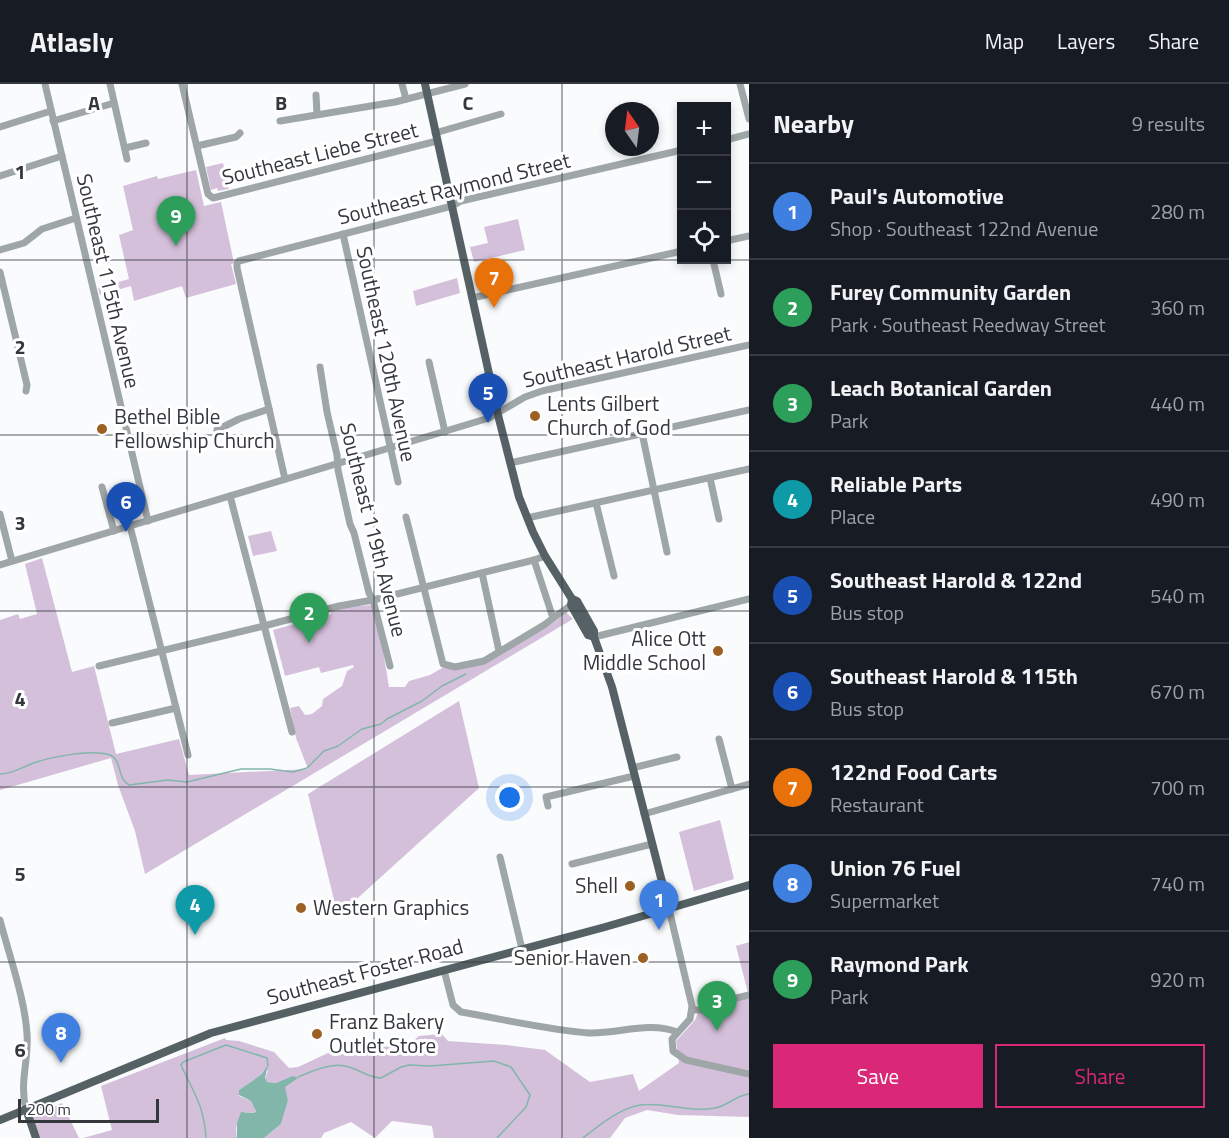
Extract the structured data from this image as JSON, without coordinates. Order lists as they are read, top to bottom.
{
  "streets": {
    "main road": ["Southeast Foster Road"],
    "street": [
      "Southeast Liebe Street",
      "Southeast Raymond Street",
      "Southeast 115th Avenue",
      "Southeast 120th Avenue",
      "Southeast Harold Street",
      "Southeast 119th Avenue"
    ]
  },
  "crossings": [
    ["Southeast Raymond Street", "Southeast 120th Avenue"],
    ["Southeast 115th Avenue", "Southeast Harold Street"],
    ["Southeast 120th Avenue", "Southeast Harold Street"],
    ["Southeast Harold Street", "Southeast 119th Avenue"]
  ],
  "places": [
    "Lents Gilbert Church of God",
    "Bethel Bible Fellowship Church",
    "Alice Ott Middle School",
    "Shell",
    "Western Graphics",
    "Senior Haven",
    "Franz Bakery Outlet Store"
  ],
  "scale_bar": "200 m",
  "north": "top",
  "page": {
    "header": "Atlasly",
    "nav": ["Map", "Layers", "Share"],
    "heading": ["Nearby", "9 results"],
    "map_buttons": ["+", "−"],
    "list": [
      {
        "mark": "1",
        "name": "Paul's Automotive",
        "note": "Shop · Southeast 122nd Avenue",
        "value": "280 m"
      },
      {
        "mark": "2",
        "name": "Furey Community Garden",
        "note": "Park · Southeast Reedway Street",
        "value": "360 m"
      },
      {
        "mark": "3",
        "name": "Leach Botanical Garden",
        "note": "Park",
        "value": "440 m"
      },
      {
        "mark": "4",
        "name": "Reliable Parts",
        "note": "Place",
        "value": "490 m"
      },
      {
        "mark": "5",
        "name": "Southeast Harold & 122nd",
        "note": "Bus stop",
        "value": "540 m"
      },
      {
        "mark": "6",
        "name": "Southeast Harold & 115th",
        "note": "Bus stop",
        "value": "670 m"
      },
      {
        "mark": "7",
        "name": "122nd Food Carts",
        "note": "Restaurant",
        "value": "700 m"
      },
      {
        "mark": "8",
        "name": "Union 76 Fuel",
        "note": "Supermarket",
        "value": "740 m"
      },
      {
        "mark": "9",
        "name": "Raymond Park",
        "note": "Park",
        "value": "920 m"
      }
    ],
    "pins": [
      "9",
      "7",
      "5",
      "6",
      "2",
      "1",
      "4",
      "3",
      "8"
    ],
    "buttons": ["Save", "Share"],
    "scale": "200 m"
  },
  "grid": {
    "columns": ["A", "B", "C"],
    "rows": [
      "1",
      "2",
      "3",
      "4",
      "5",
      "6"
    ]
  }
}
